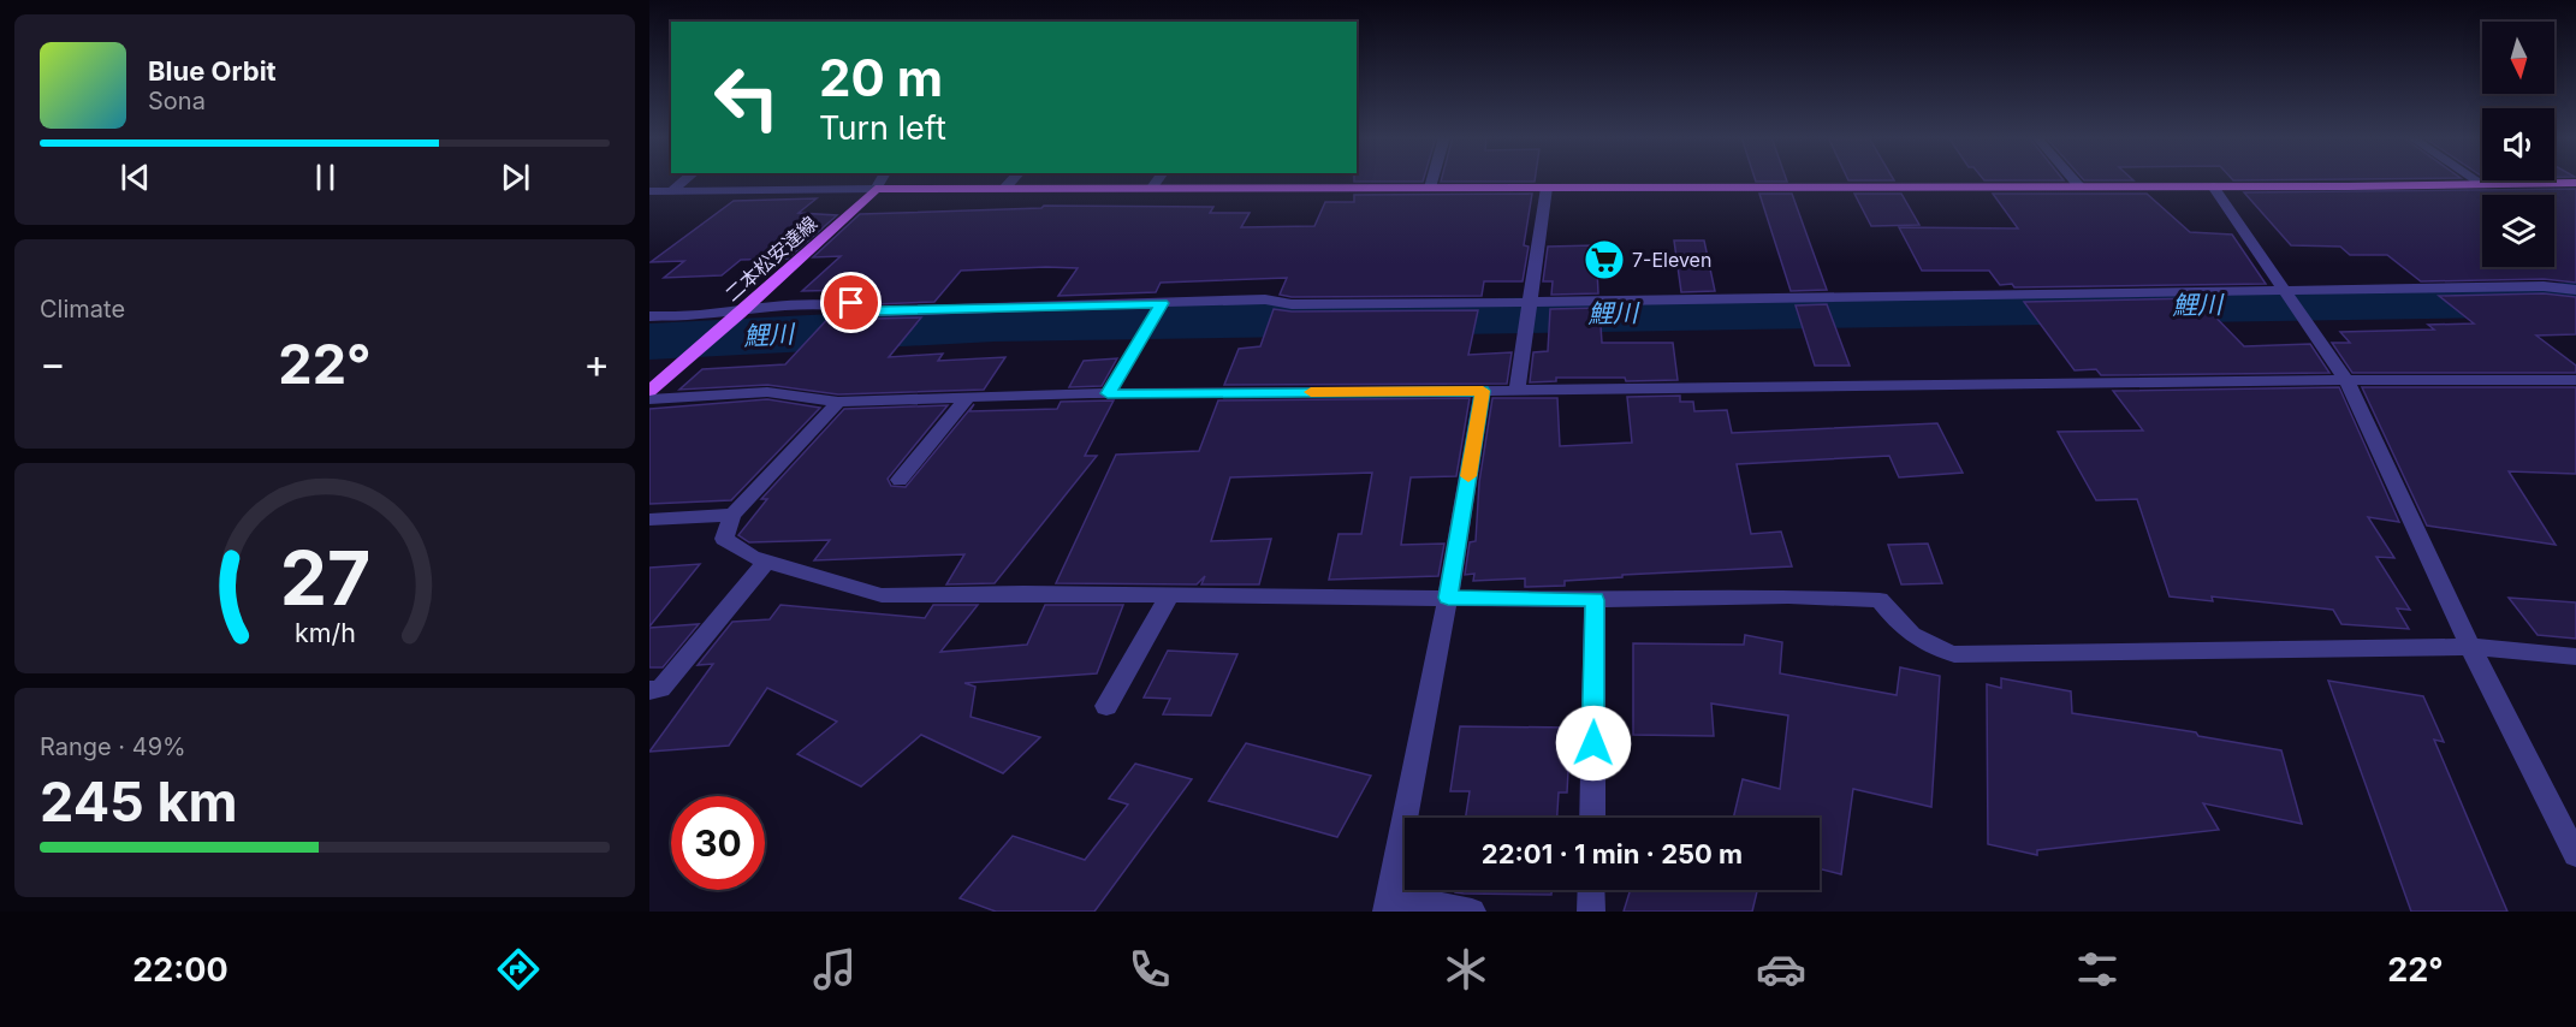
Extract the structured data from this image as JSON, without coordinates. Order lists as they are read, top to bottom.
{
  "streets": {
    "main road": ["二本松安達線"]
  },
  "water": ["鯉川"],
  "places": {
    "supermarket": ["7-Eleven"]
  },
  "north": "bottom",
  "page": {
    "turn": ["20 m", "Turn left"],
    "song": ["Blue Orbit", "Sona"],
    "tile": [
      "Climate",
      ["Range · 49%", "245 km"]
    ],
    "heat": ["−", "22°", "+"],
    "limit": "30",
    "trip": "22:01 · 1 min · 250 m",
    "tabs": ["22:00", "22°"],
    "gauge": ["27", "km/h"]
  }
}
